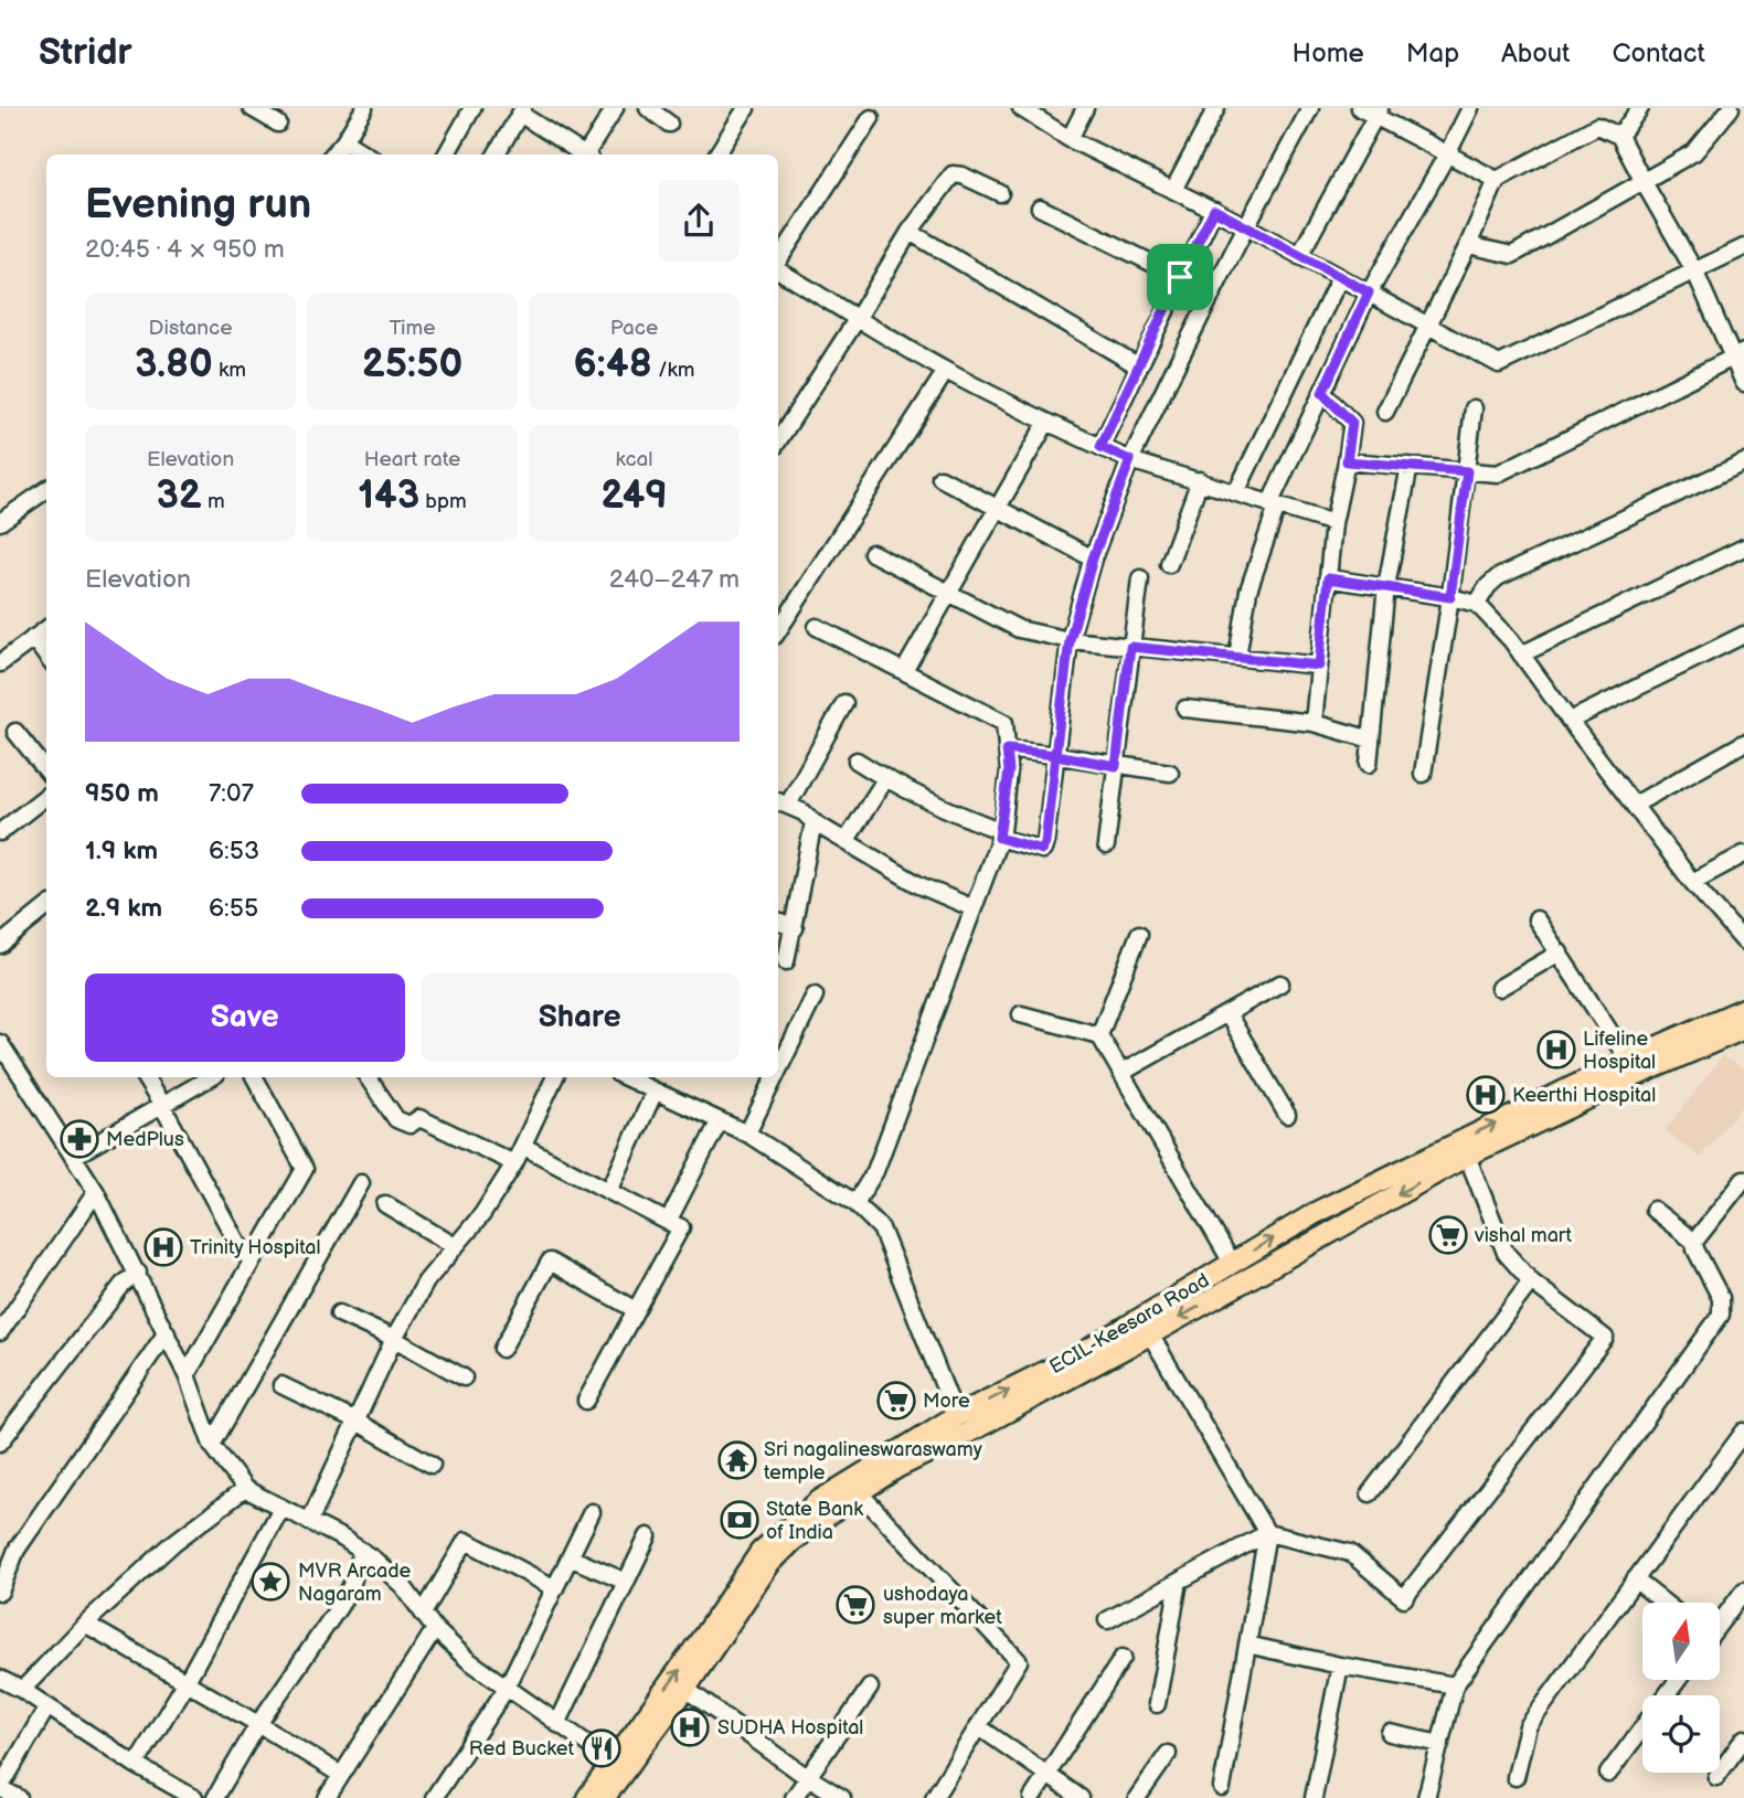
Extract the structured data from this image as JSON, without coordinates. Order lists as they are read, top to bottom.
{
  "streets": {
    "main road": ["ECIL-Keesara Road"]
  },
  "places": {
    "hospital": [
      "Lifeline Hospital",
      "Keerthi Hospital",
      "Trinity Hospital",
      "SUDHA Hospital"
    ],
    "pharmacy": ["MedPlus"],
    "supermarket": ["vishal mart", "More", "ushodaya super market"],
    "temple": ["Sri nagalineswaraswamy temple"],
    "bank": ["State Bank of India"],
    "place": ["MVR Arcade Nagaram"],
    "restaurant": ["Red Bucket"]
  },
  "north": "top",
  "page": {
    "header": "Stridr",
    "nav": [
      "Home",
      "Map",
      "About",
      "Contact"
    ],
    "heading": ["Evening run", "20:45 · 4 × 950 m"],
    "stats": [
      ["Distance", "3.80 km"],
      ["Time", "25:50"],
      ["Pace", "6:48 /km"],
      ["Elevation", "32 m"],
      ["Heart rate", "143 bpm"],
      ["kcal", "249"]
    ],
    "chart": ["Elevation", "240–247 m"],
    "list": [
      {
        "name": "950 m",
        "note": "7:07"
      },
      {
        "name": "1.9 km",
        "note": "6:53"
      },
      {
        "name": "2.9 km",
        "note": "6:55"
      }
    ],
    "buttons": ["Save", "Share"]
  }
}
